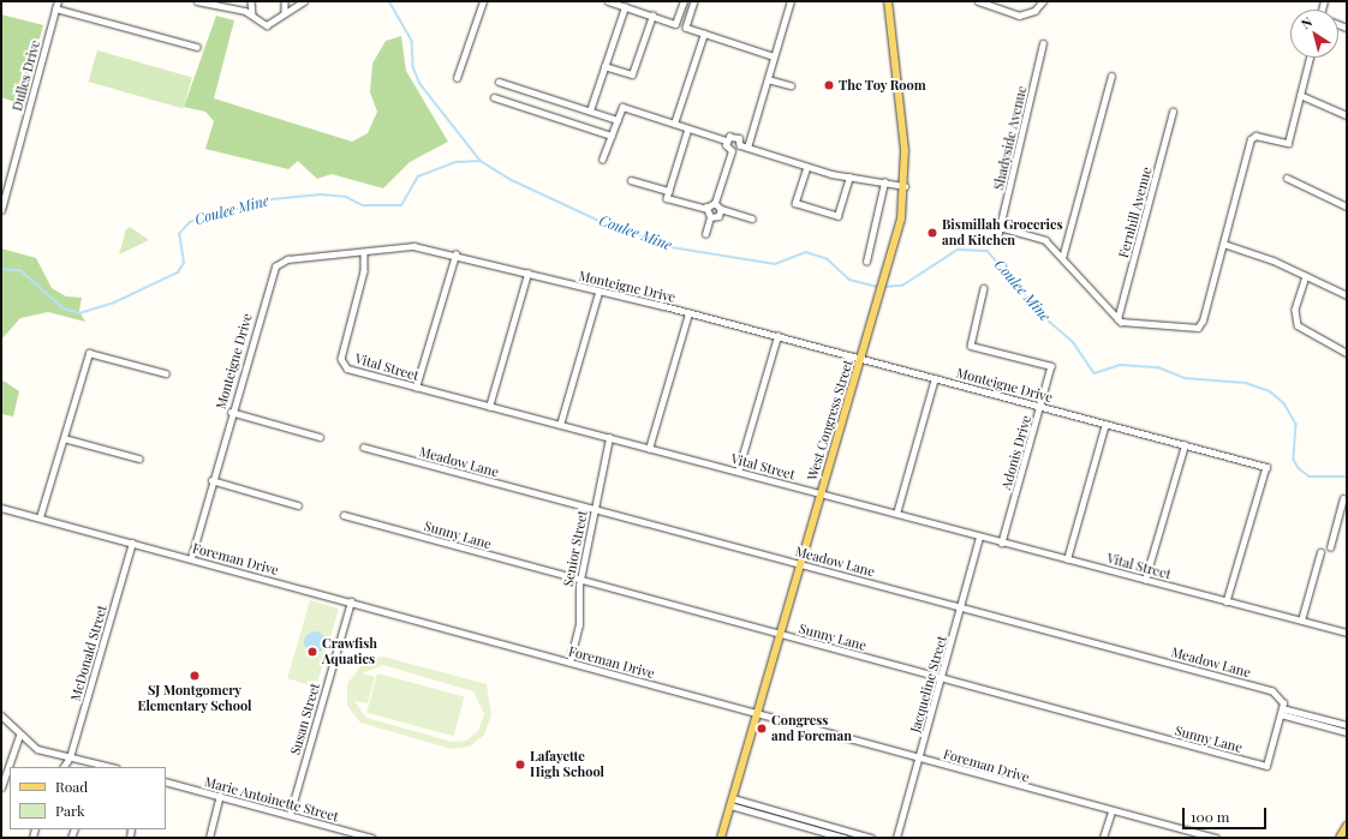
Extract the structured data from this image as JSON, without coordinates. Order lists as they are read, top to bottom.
{
  "streets": {
    "main road": ["West Congress Street"],
    "street": [
      "Dulles Drive",
      "Shadyside Avenue",
      "Fernhill Avenue",
      "Monteigne Drive",
      "Vital Street",
      "Adonis Drive",
      "Meadow Lane",
      "Sunny Lane",
      "Senior Street",
      "Foreman Drive",
      "McDonald Street",
      "Jacqueline Street",
      "Susan Street",
      "Marie Antoinette Street"
    ]
  },
  "crossings": [
    ["Monteigne Drive", "Vital Street"],
    ["Monteigne Drive", "West Congress Street"],
    ["Monteigne Drive", "Adonis Drive"],
    ["Monteigne Drive", "Foreman Drive"],
    ["Vital Street", "West Congress Street"],
    ["Vital Street", "Adonis Drive"],
    ["Vital Street", "Senior Street"],
    ["Vital Street", "Jacqueline Street"],
    ["West Congress Street", "Meadow Lane"],
    ["West Congress Street", "Sunny Lane"],
    ["West Congress Street", "Foreman Drive"],
    ["Meadow Lane", "Senior Street"],
    ["Meadow Lane", "Jacqueline Street"],
    ["Sunny Lane", "Senior Street"],
    ["Sunny Lane", "Jacqueline Street"],
    ["Senior Street", "Foreman Drive"],
    ["Foreman Drive", "McDonald Street"],
    ["Foreman Drive", "Jacqueline Street"],
    ["Foreman Drive", "Susan Street"],
    ["Susan Street", "Marie Antoinette Street"]
  ],
  "water": ["Coulee Mine"],
  "places": [
    "The Toy Room",
    "Bismillah Groceries and Kitchen",
    "Crawfish Aquatics",
    "SJ Montgomery Elementary School",
    "Congress and Foreman",
    "Lafayette High School"
  ],
  "legend": ["Road", "Park"],
  "scale_bar": "100 m",
  "north": "top left"
}
